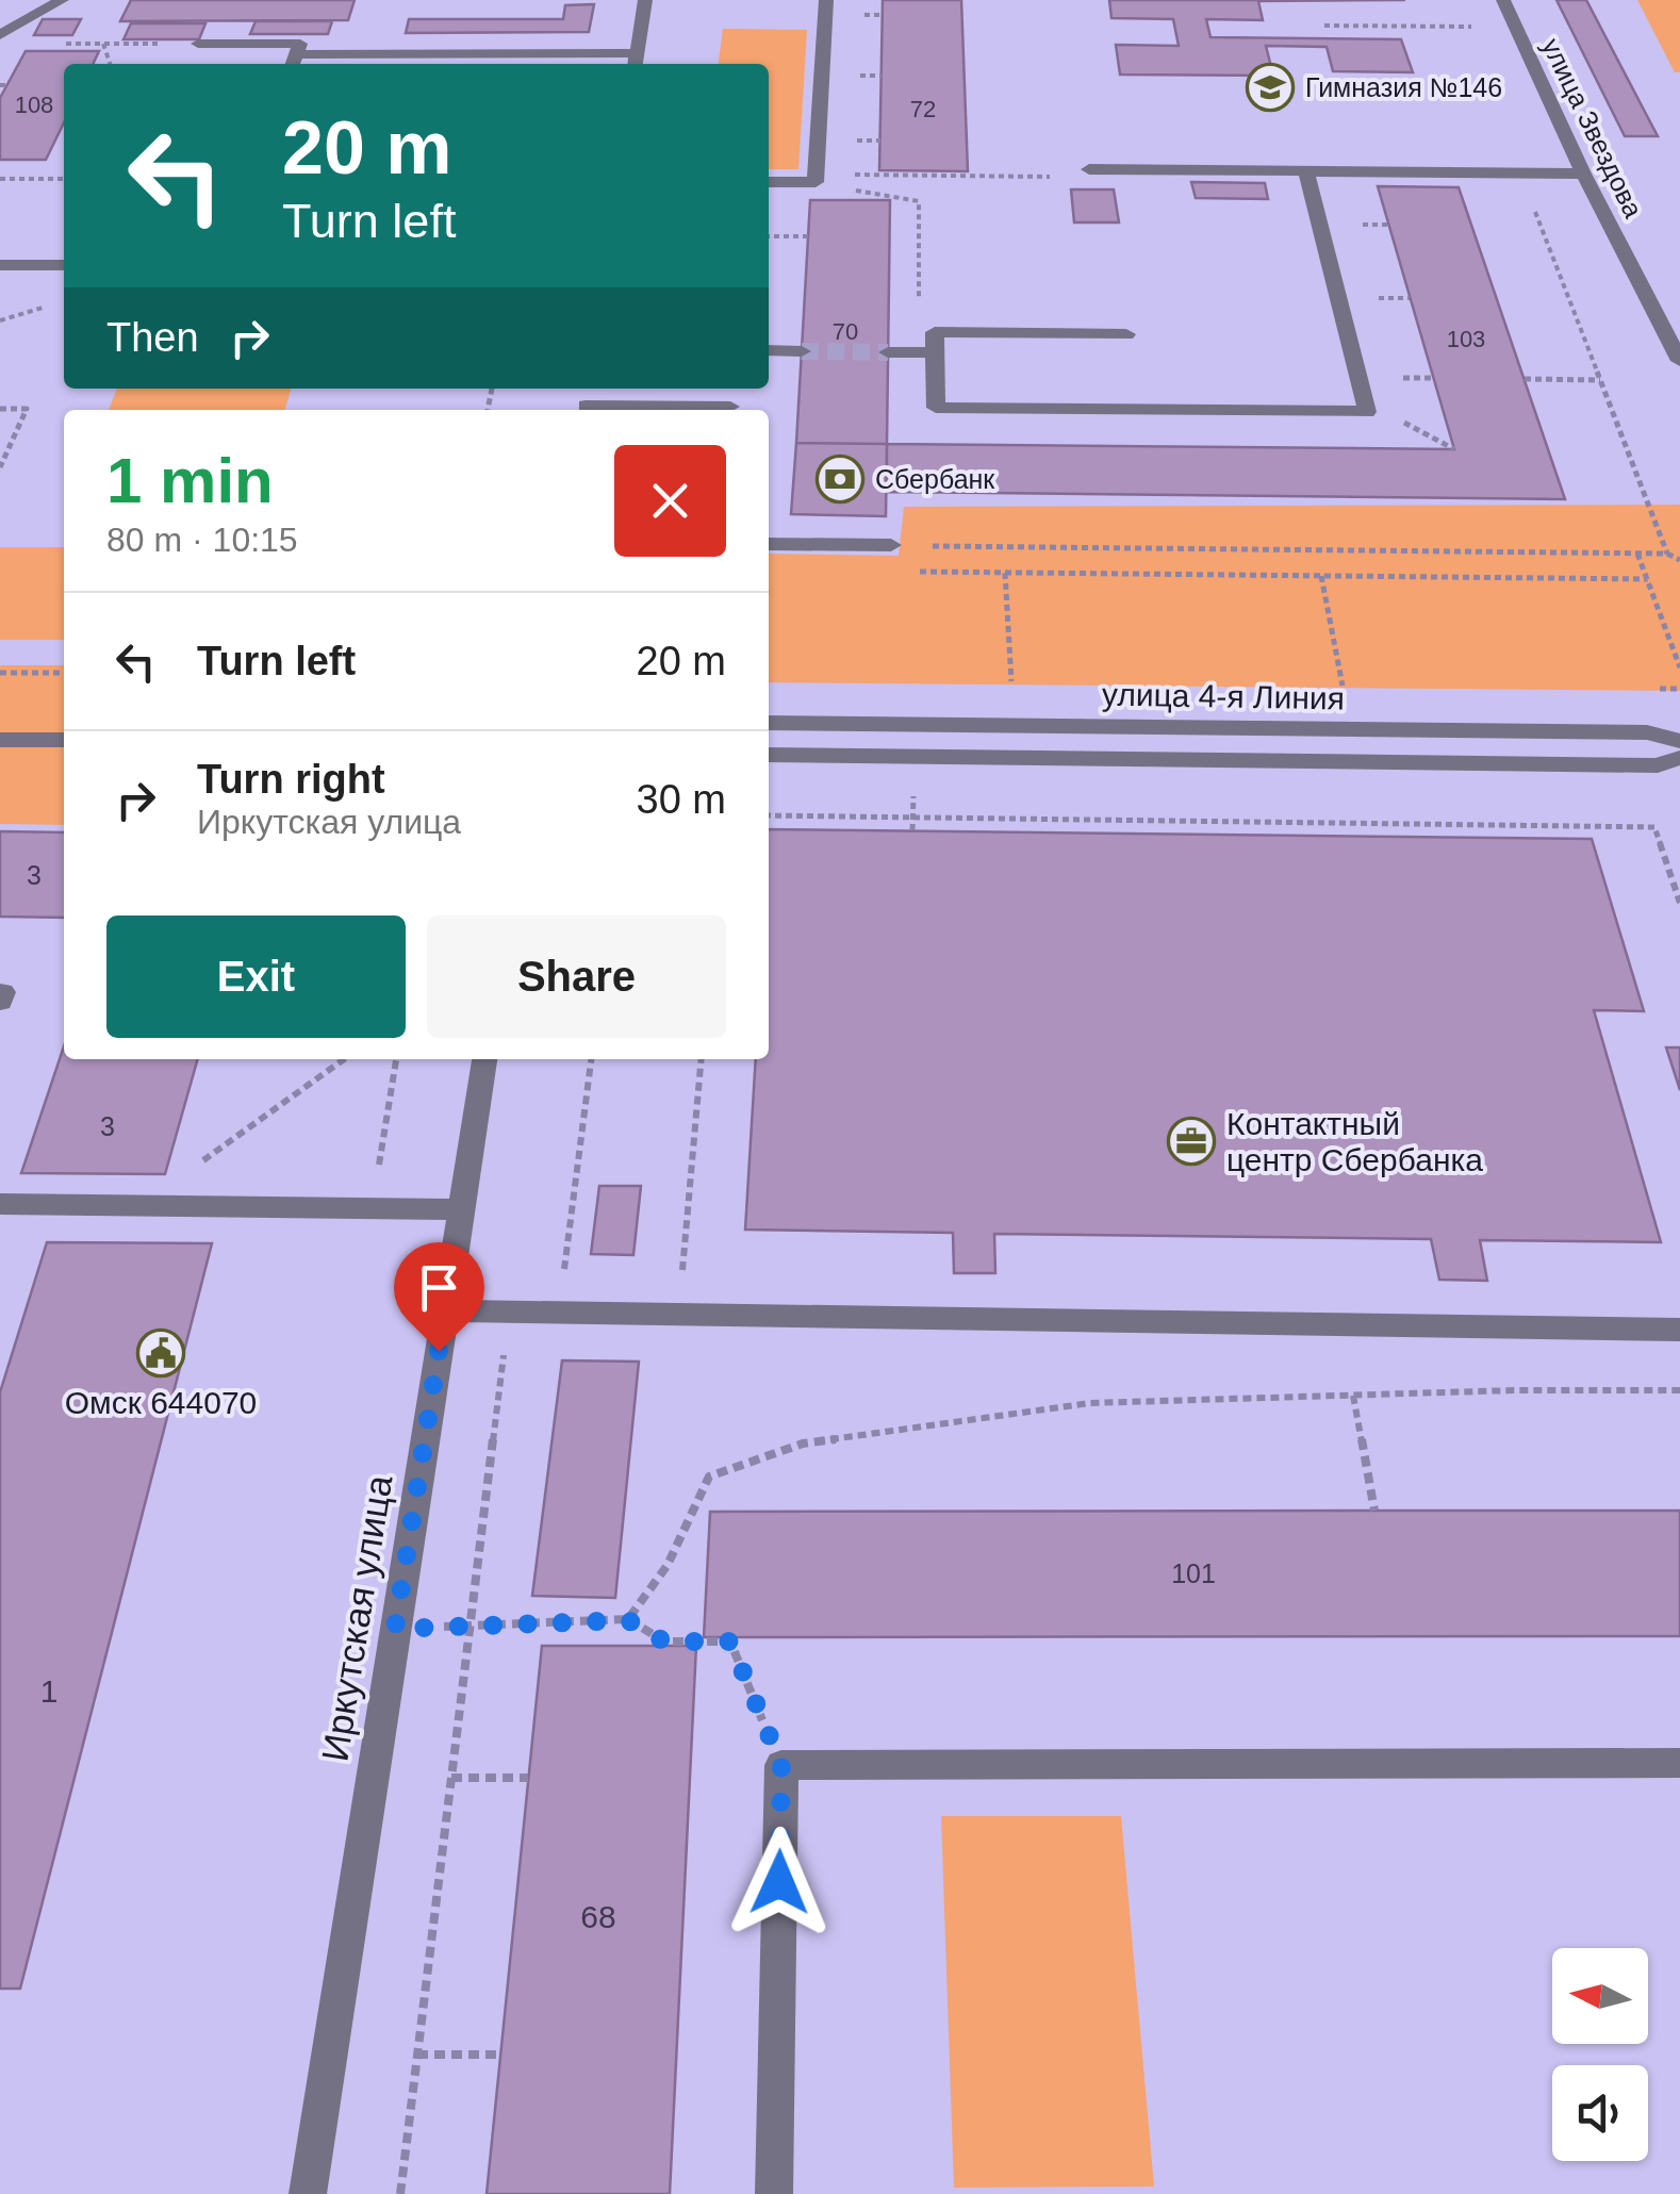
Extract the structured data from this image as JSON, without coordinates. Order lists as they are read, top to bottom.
{
  "streets": {
    "street": ["улица Звездова", "улица 4-я Линия", "Иркутская улица"]
  },
  "places": {
    "school or university": ["Гимназия №146"],
    "bank": ["Сбербанк"],
    "office": ["Контактный центр Сбербанка"],
    "public building": ["Омск 644070"]
  },
  "house_numbers": [
    "108",
    "72",
    "70",
    "103",
    "3",
    "3",
    "101",
    "1",
    "68"
  ],
  "north": "left",
  "page": {
    "turn": ["20 m", "Turn left"],
    "then": "Then",
    "heading": ["1 min", "80 m · 10:15"],
    "list": [
      {
        "name": "Turn left",
        "value": "20 m"
      },
      {
        "name": "Turn right",
        "note": "Иркутская улица",
        "value": "30 m"
      }
    ],
    "buttons": ["Exit", "Share"]
  }
}
